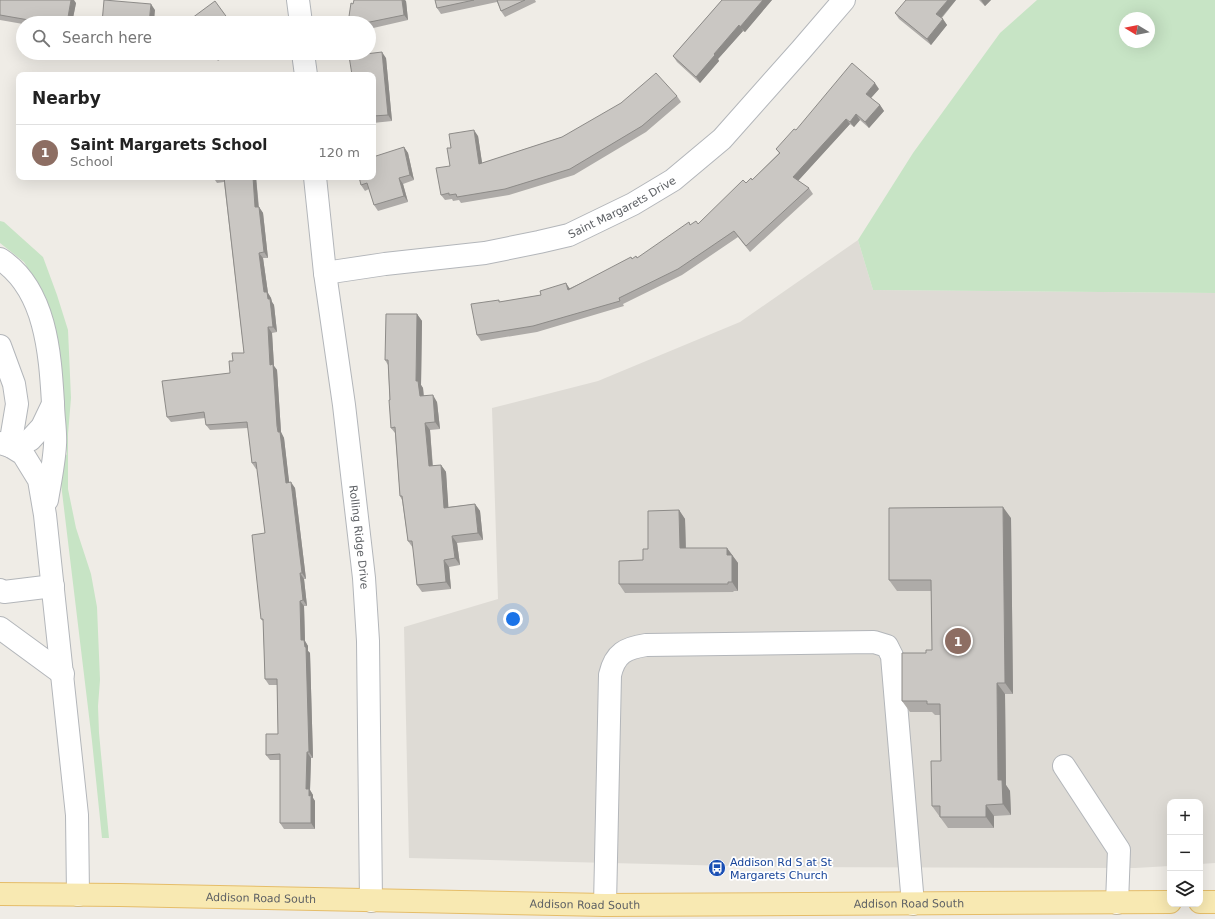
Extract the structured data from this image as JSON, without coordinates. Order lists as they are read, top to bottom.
{
  "streets": {
    "main road": ["Addison Road South"],
    "street": ["Saint Margarets Drive", "Rolling Ridge Drive"]
  },
  "crossings": [
    ["Saint Margarets Drive", "Rolling Ridge Drive"],
    ["Rolling Ridge Drive", "Addison Road South"]
  ],
  "places": {
    "bus stop": ["Addison Rd S at St Margarets Church"]
  },
  "north": "left",
  "page": {
    "search": "Search here",
    "heading": "Nearby",
    "list": [
      {
        "mark": "1",
        "name": "Saint Margarets School",
        "note": "School",
        "value": "120 m"
      }
    ],
    "pins": "1",
    "map_buttons": ["+", "−"]
  }
}
